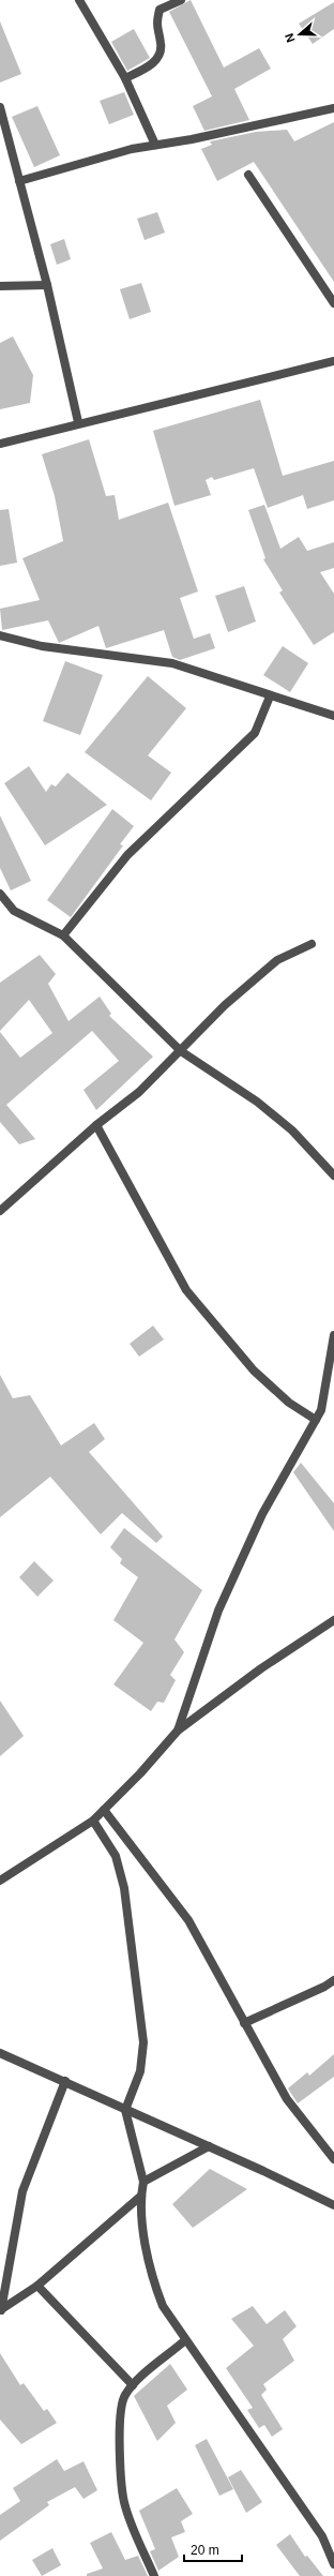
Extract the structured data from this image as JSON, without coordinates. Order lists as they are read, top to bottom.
{
  "scale_bar": "20 m",
  "north": "left"
}
